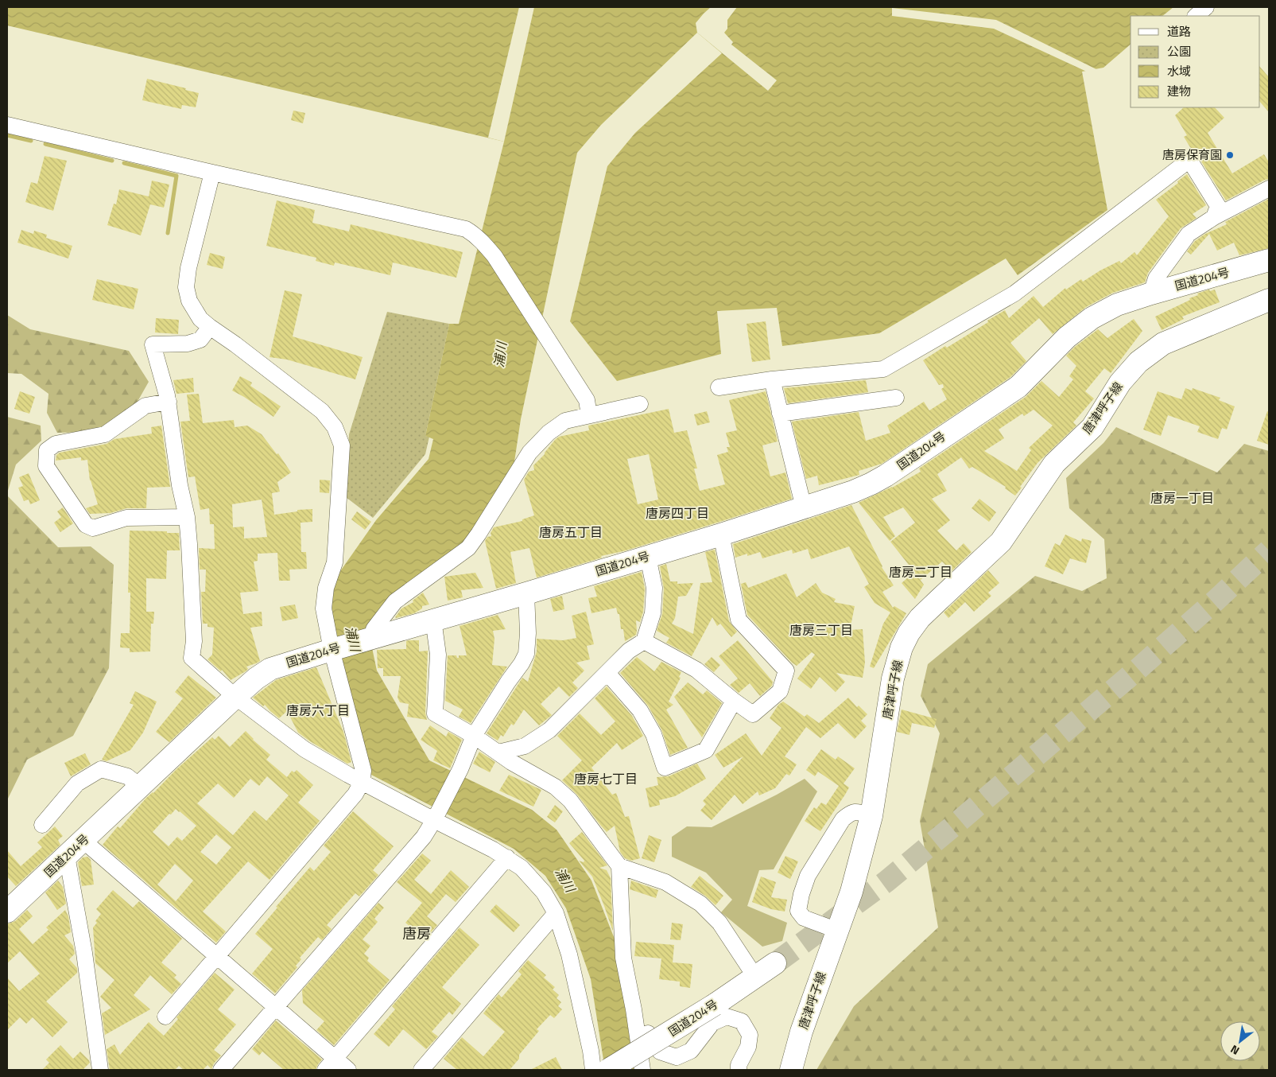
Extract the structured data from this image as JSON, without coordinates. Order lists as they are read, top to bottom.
{
  "streets": {
    "main road": ["国道204号", "唐津呼子線"]
  },
  "districts": [
    "唐房一丁目",
    "唐房四丁目",
    "唐房五丁目",
    "唐房二丁目",
    "唐房三丁目",
    "唐房六丁目",
    "唐房七丁目",
    "唐房"
  ],
  "water": ["浦川"],
  "places": ["唐房保育園"],
  "legend": [
    "道路",
    "公園",
    "水域",
    "建物"
  ],
  "north": "bottom left"
}
